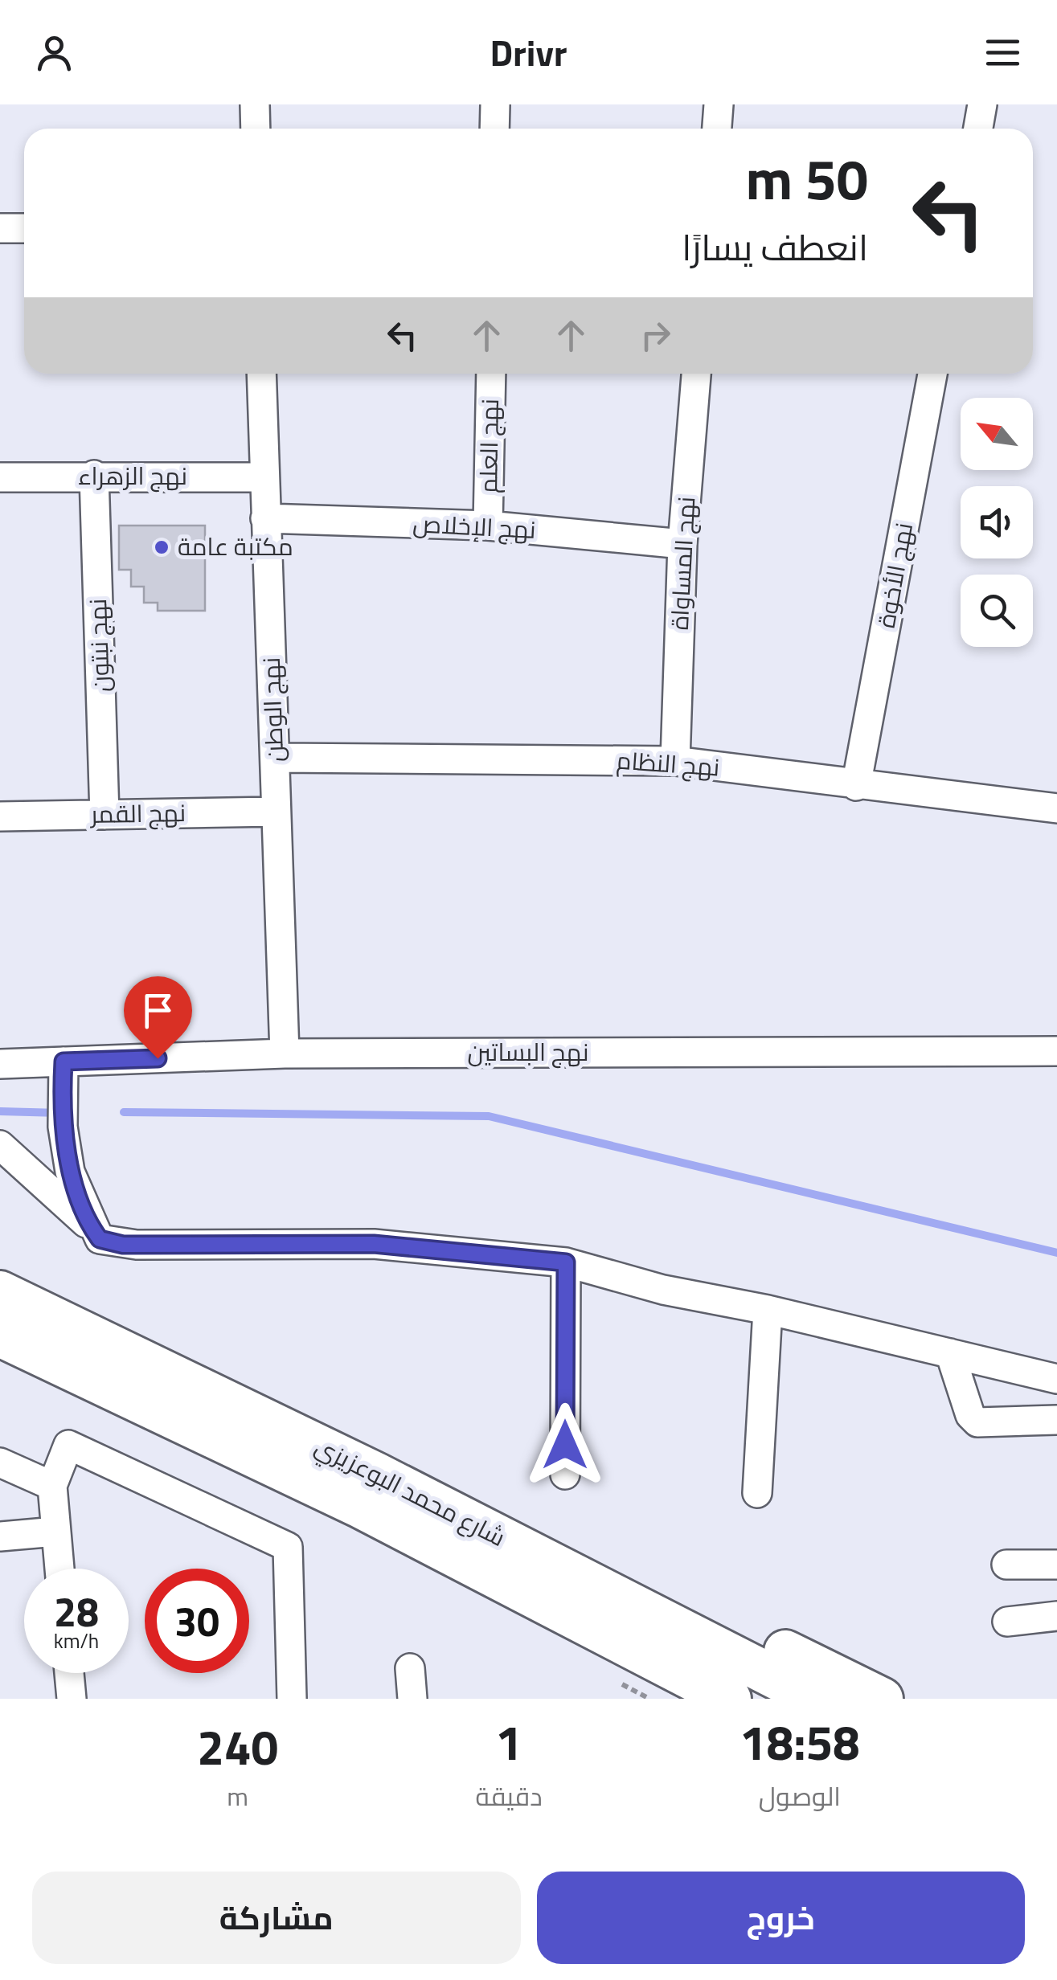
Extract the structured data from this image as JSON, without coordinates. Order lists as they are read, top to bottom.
{
  "streets": {
    "highway": ["شارع محمد البوعزيزي"],
    "street": [
      "نهج العلم",
      "نهج الزهراء",
      "نهج الإخلاص",
      "نهج المساواة",
      "نهج الأخوة",
      "نهج نبتون",
      "نهج الوطن",
      "نهج النظام",
      "نهج القمر",
      "نهج البساتين"
    ]
  },
  "crossings": [
    ["نهج العلم", "نهج الإخلاص"],
    ["نهج الزهراء", "نهج نبتون"],
    ["نهج الزهراء", "نهج الوطن"],
    ["نهج الإخلاص", "نهج المساواة"],
    ["نهج الإخلاص", "نهج الوطن"],
    ["نهج المساواة", "نهج النظام"],
    ["نهج الأخوة", "نهج النظام"],
    ["نهج نبتون", "نهج القمر"],
    ["نهج الوطن", "نهج النظام"],
    ["نهج الوطن", "نهج القمر"],
    ["نهج الوطن", "نهج البساتين"]
  ],
  "places": ["مكتبة عامة"],
  "north": "top left",
  "page": {
    "header": "Drivr",
    "turn": ["50 m", "انعطف يسارًا"],
    "speed": "28 km/h",
    "limit": "30",
    "eta": [
      "18:58",
      "الوصول",
      "1",
      "دقيقة",
      "240",
      "m"
    ],
    "buttons": ["خروج", "مشاركة"]
  }
}
